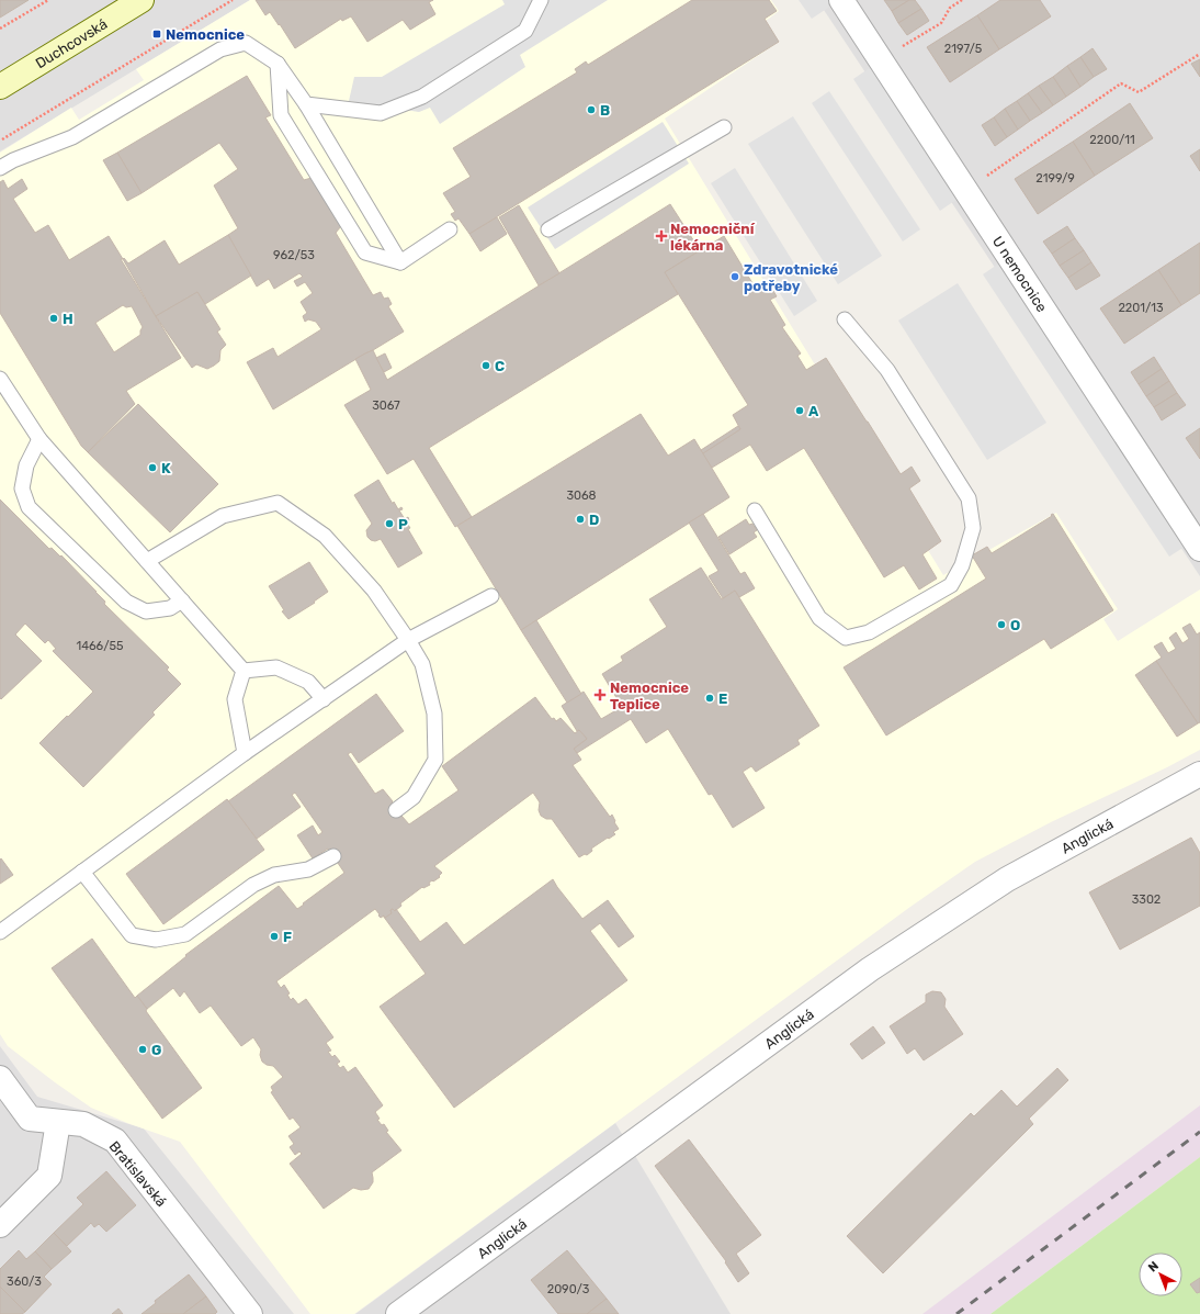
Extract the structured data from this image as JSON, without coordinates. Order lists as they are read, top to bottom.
{
  "streets": {
    "street": [
      "Duchcovská",
      "U nemocnice",
      "Anglická",
      "Bratislavská"
    ]
  },
  "places": {
    "transit": ["Nemocnice"],
    "other": [
      "B",
      "Zdravotnické potřeby",
      "H",
      "C",
      "A",
      "K",
      "D",
      "P",
      "O",
      "E",
      "F",
      "G"
    ],
    "health": ["Nemocniční lékárna", "Nemocnice Teplice"]
  },
  "house_numbers": [
    "2197/5",
    "2200/11",
    "2199/9",
    "962/53",
    "2201/13",
    "3067",
    "3068",
    "1466/55",
    "3302",
    "360/3",
    "2090/3"
  ],
  "north": "top left"
}
